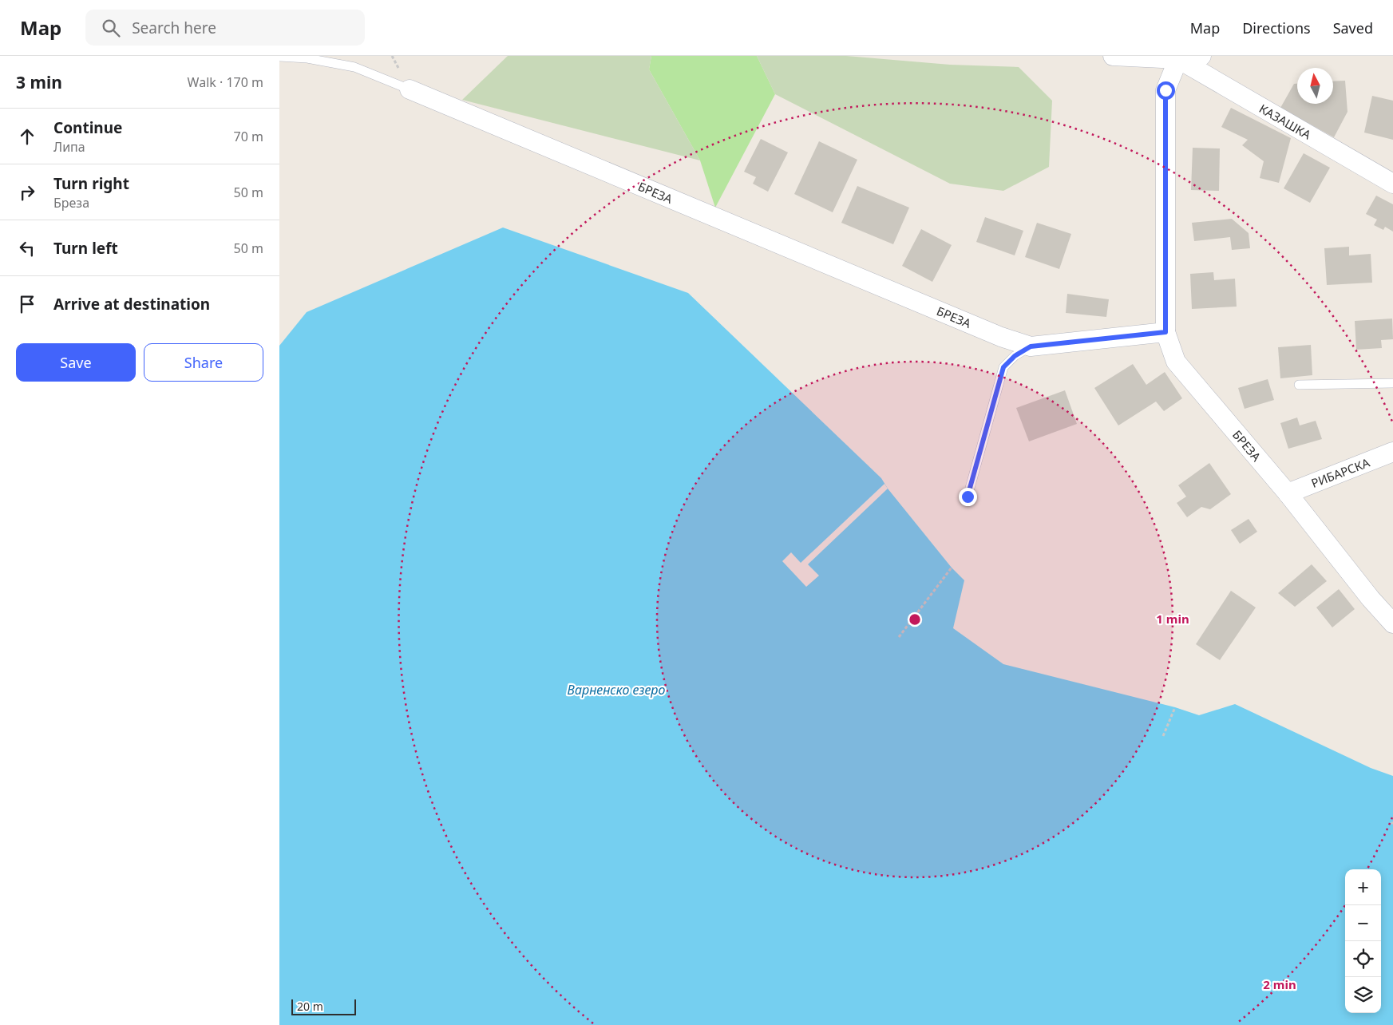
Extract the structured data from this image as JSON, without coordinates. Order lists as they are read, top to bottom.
{
  "streets": {
    "street": ["КАЗАШКА", "БРЕЗА", "РИБАРСКА"]
  },
  "crossings": [
    ["БРЕЗА", "РИБАРСКА"]
  ],
  "water": ["Варненско езеро"],
  "scale_bar": "20 m",
  "north": "top",
  "page": {
    "header": "Map",
    "search": "Search here",
    "nav": ["Map", "Directions", "Saved"],
    "heading": ["3 min", "Walk · 170 m"],
    "list": [
      ["Continue", "Липа", "70 m"],
      ["Turn right", "Бреза", "50 m"],
      ["Turn left", "50 m"],
      "Arrive at destination"
    ],
    "buttons": ["Save", "Share"],
    "map_buttons": ["+", "−"],
    "scale": "20 m"
  },
  "rings": ["1 min", "2 min"]
}
